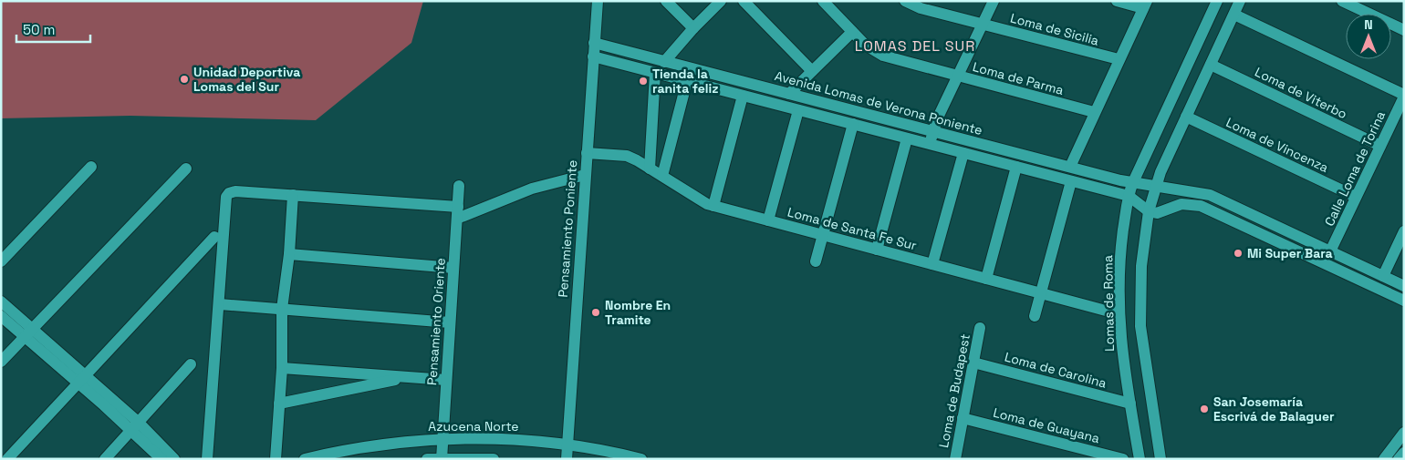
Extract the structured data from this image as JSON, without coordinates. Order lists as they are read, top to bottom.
{
  "streets": {
    "street": [
      "Loma de Sicilia",
      "Loma de Parma",
      "Loma de Viterbo",
      "Avenida Lomas de Verona Poniente",
      "Loma de Vincenza",
      "Calle Loma de Torina",
      "Pensamiento Poniente",
      "Loma de Santa Fe Sur",
      "Lomas de Roma",
      "Pensamiento Oriente",
      "Loma de Carolina",
      "Loma de Budapest",
      "Loma de Guayana",
      "Azucena Norte"
    ]
  },
  "crossings": [
    ["Loma de Viterbo", "Calle Loma de Torina"],
    ["Avenida Lomas de Verona Poniente", "Calle Loma de Torina"],
    ["Avenida Lomas de Verona Poniente", "Pensamiento Poniente"],
    ["Avenida Lomas de Verona Poniente", "Lomas de Roma"],
    ["Loma de Vincenza", "Calle Loma de Torina"],
    ["Pensamiento Poniente", "Loma de Santa Fe Sur"],
    ["Pensamiento Poniente", "Azucena Norte"],
    ["Loma de Santa Fe Sur", "Lomas de Roma"],
    ["Lomas de Roma", "Loma de Carolina"],
    ["Pensamiento Oriente", "Azucena Norte"],
    ["Loma de Carolina", "Loma de Budapest"],
    ["Loma de Budapest", "Loma de Guayana"]
  ],
  "districts": ["LOMAS DEL SUR"],
  "places": [
    "Unidad Deportiva Lomas del Sur",
    "Tienda la ranita feliz",
    "Mi Super Bara",
    "Nombre En Tramite",
    "San Josemaría Escrivá de Balaguer"
  ],
  "scale_bar": "50 m",
  "north": "top"
}
